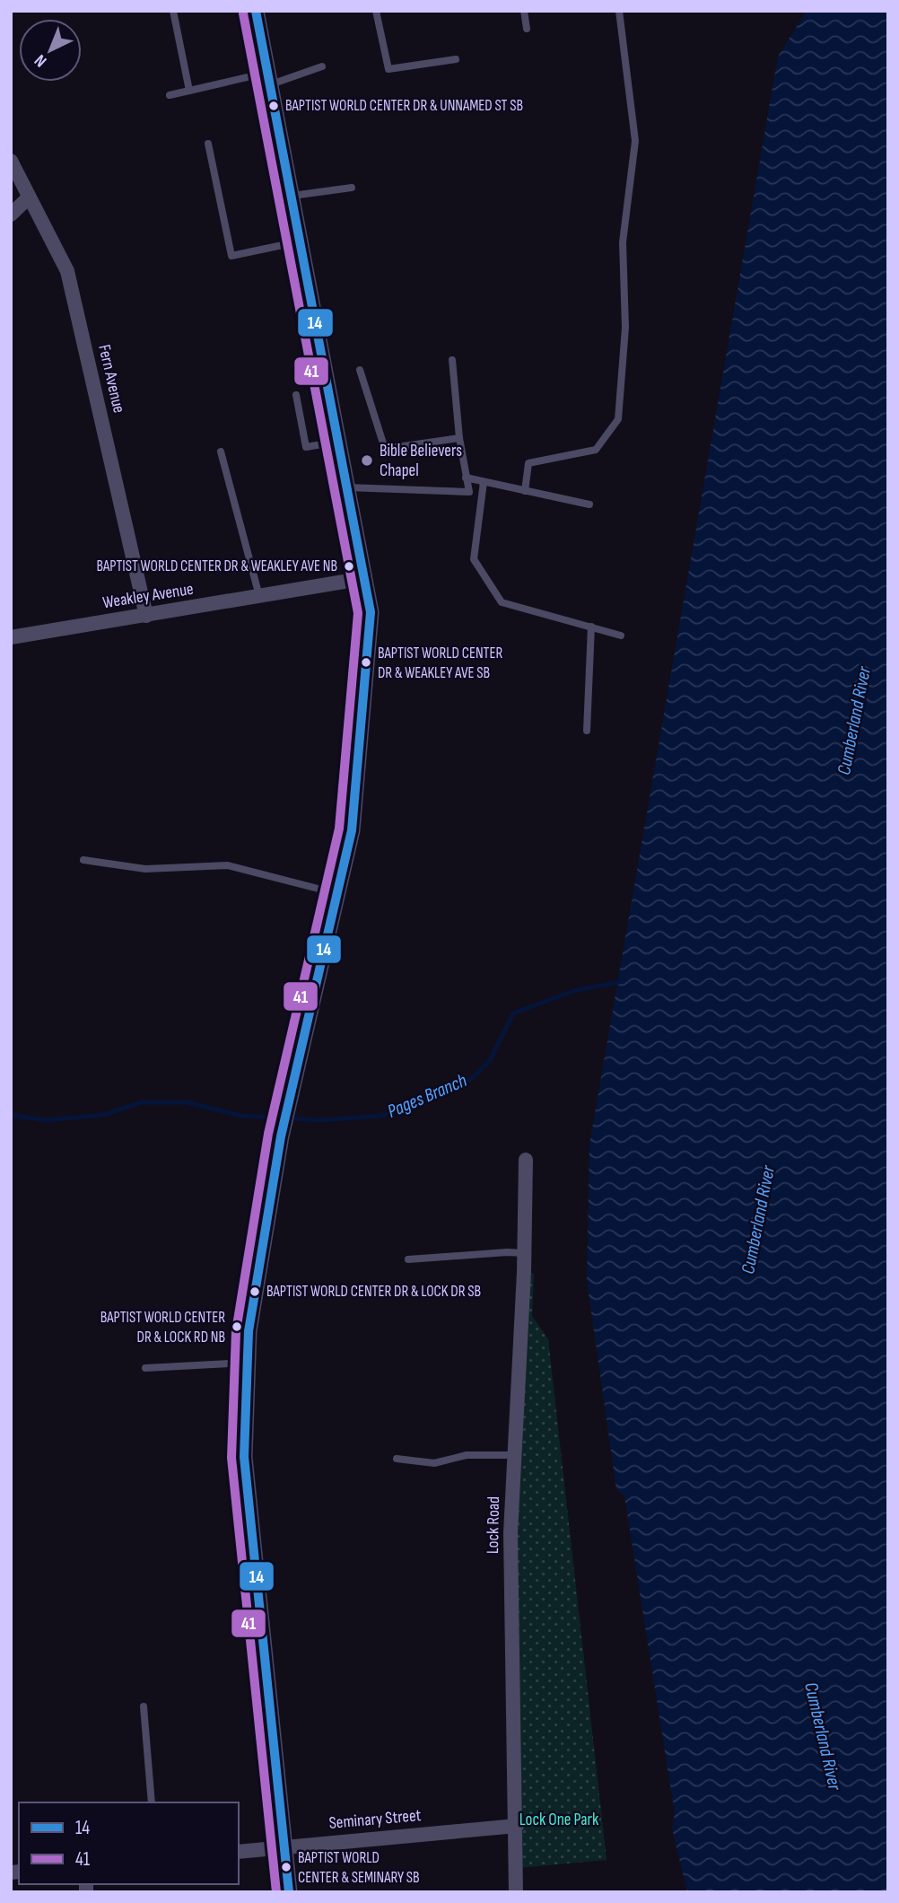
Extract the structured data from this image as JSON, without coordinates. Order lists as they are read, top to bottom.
{
  "streets": {
    "street": [
      "Fern Avenue",
      "Weakley Avenue",
      "Lock Road",
      "Seminary Street"
    ]
  },
  "crossings": [
    ["Fern Avenue", "Weakley Avenue"],
    ["Lock Road", "Seminary Street"]
  ],
  "water": ["Cumberland River", "Pages Branch"],
  "parks": ["Lock One Park"],
  "places": [
    "BAPTIST WORLD CENTER DR & UNNAMED ST SB",
    "Bible Believers Chapel",
    "BAPTIST WORLD CENTER DR & WEAKLEY AVE NB",
    "BAPTIST WORLD CENTER DR & WEAKLEY AVE SB",
    "BAPTIST WORLD CENTER DR & LOCK DR SB",
    "BAPTIST WORLD CENTER DR & LOCK RD NB",
    "BAPTIST WORLD CENTER & SEMINARY SB"
  ],
  "lines": ["transit line 14", "transit line 41"],
  "legend": ["14", "41"],
  "north": "bottom left"
}
